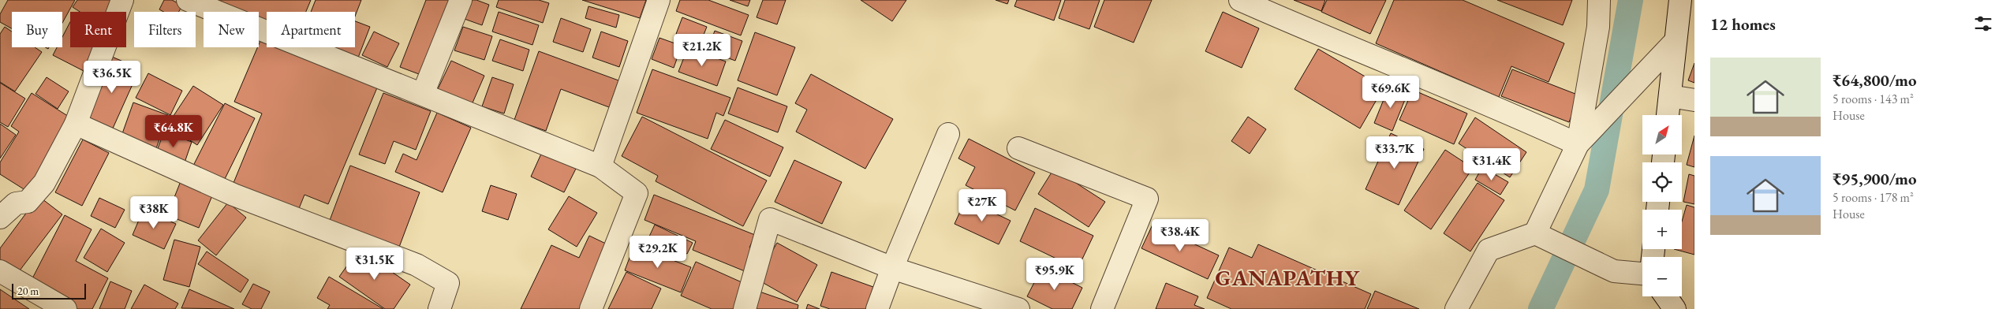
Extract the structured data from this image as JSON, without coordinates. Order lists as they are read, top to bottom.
{
  "districts": ["GANAPATHY"],
  "scale_bar": "20 m",
  "north": "top right",
  "page": {
    "heading": "12 homes",
    "chip": [
      "Buy",
      "Rent",
      "Filters",
      "New",
      "Apartment"
    ],
    "price": [
      "₹21.2K",
      "₹36.5K",
      "₹69.6K",
      "₹64.8K",
      "₹33.7K",
      "₹31.4K",
      "₹27K",
      "₹38K",
      "₹38.4K",
      "₹29.2K",
      "₹31.5K",
      "₹95.9K"
    ],
    "list": [
      {
        "name": "₹64,800/mo",
        "note": "5 rooms · 143 m² · House"
      },
      {
        "name": "₹95,900/mo",
        "note": "5 rooms · 178 m² · House"
      }
    ],
    "map_buttons": ["+", "−"],
    "scale": "20 m"
  }
}
